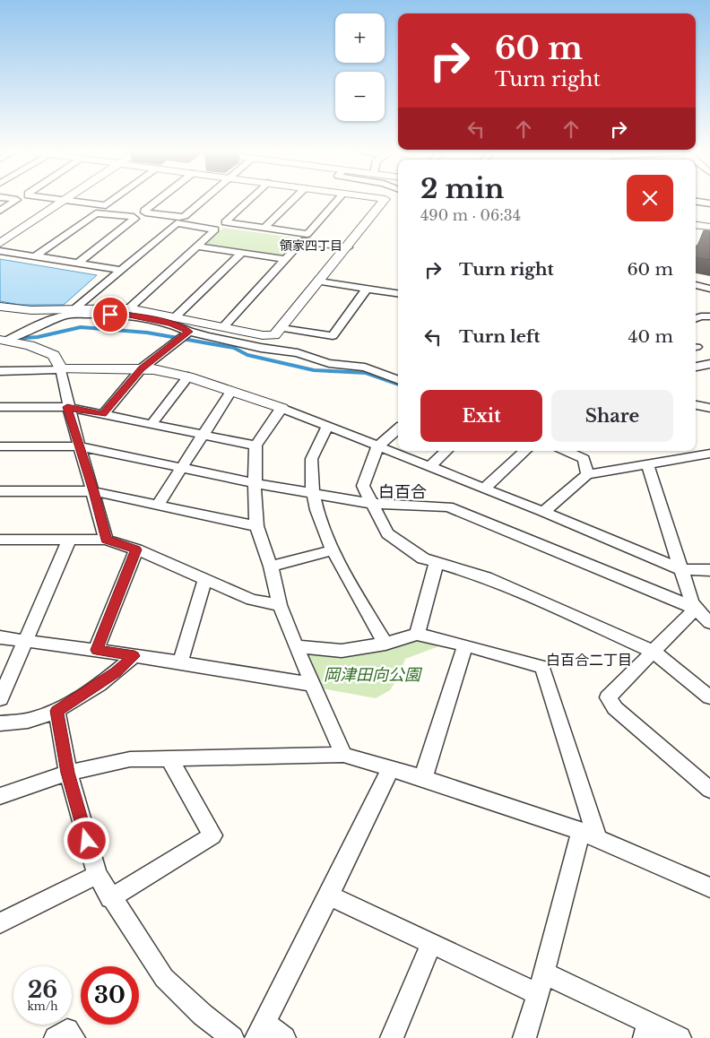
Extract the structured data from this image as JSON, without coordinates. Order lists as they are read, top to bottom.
{
  "districts": ["領家四丁目", "白百合", "白百合二丁目"],
  "parks": ["岡津田向公園"],
  "page": {
    "map_buttons": ["+", "−"],
    "turn": ["60 m", "Turn right"],
    "heading": ["2 min", "490 m · 06:34"],
    "list": [
      {
        "name": "Turn right",
        "value": "60 m"
      },
      {
        "name": "Turn left",
        "value": "40 m"
      }
    ],
    "buttons": ["Exit", "Share"],
    "speed": "26 km/h",
    "limit": "30"
  }
}
